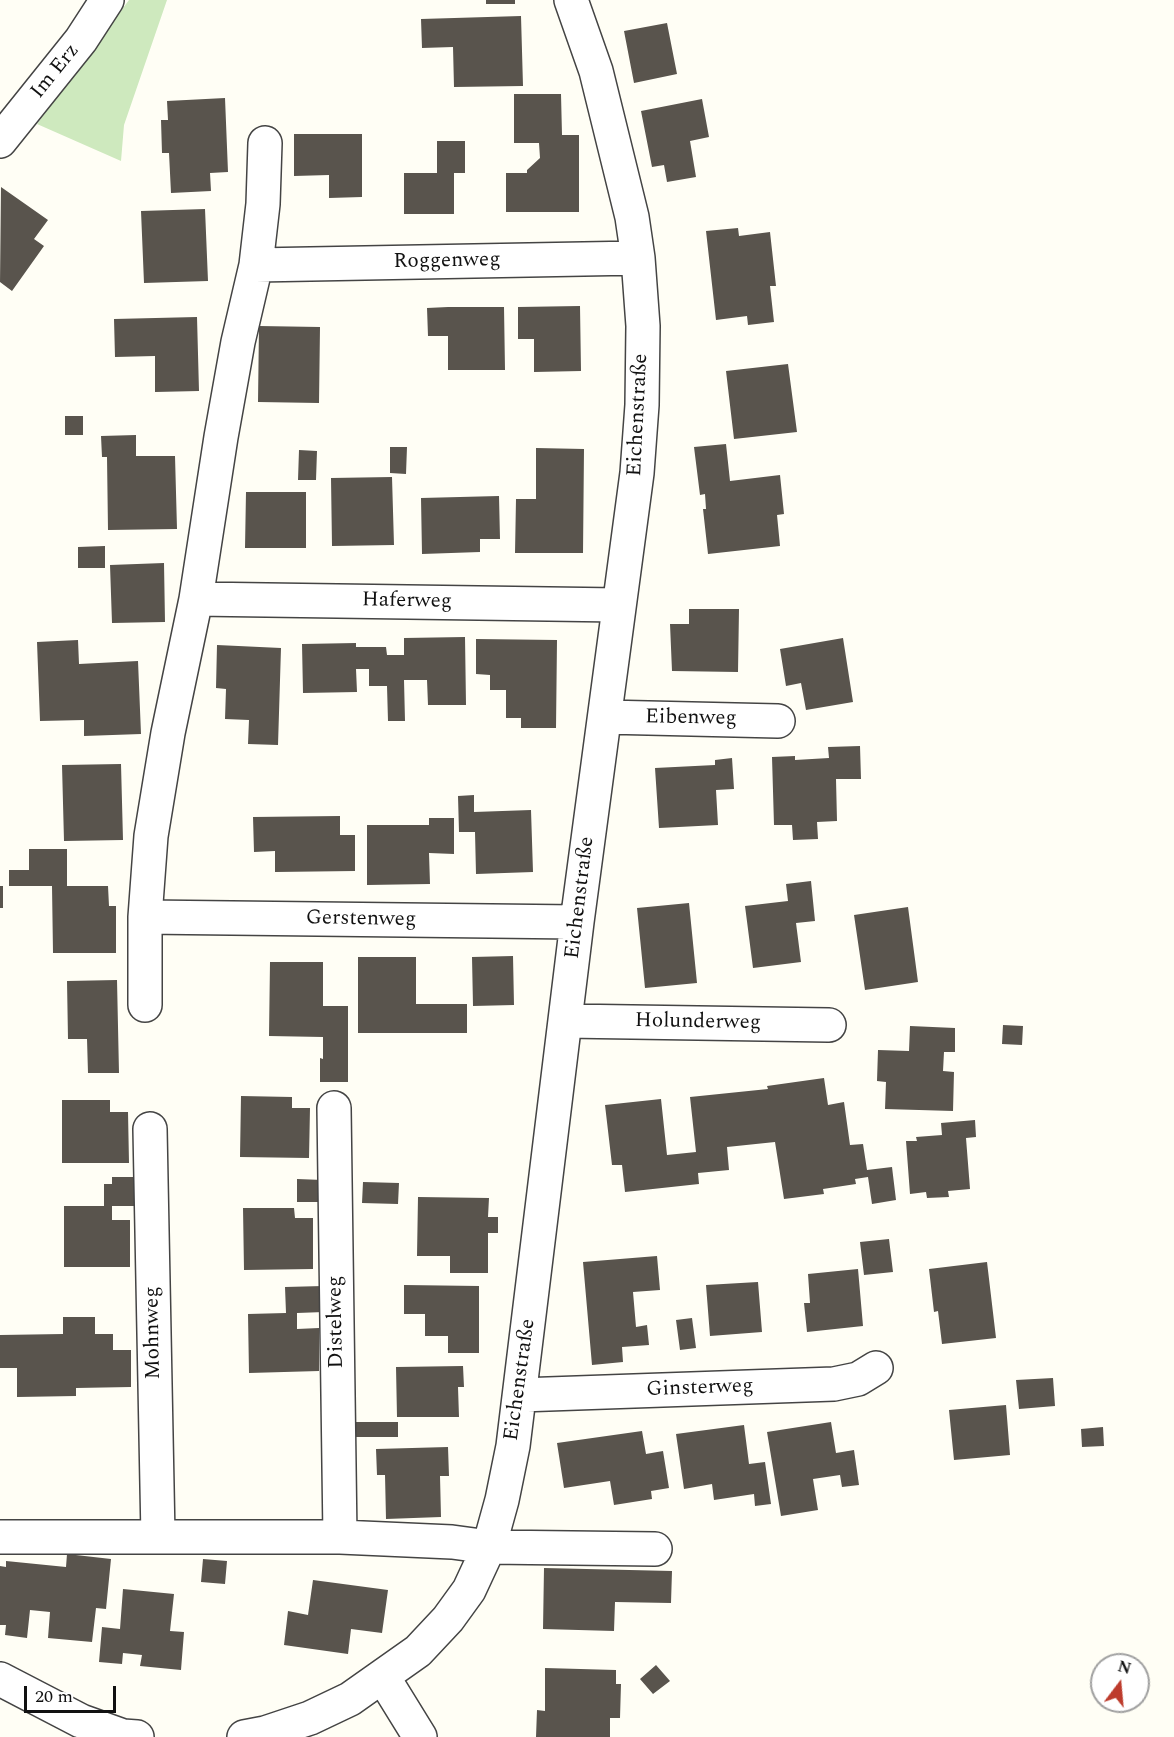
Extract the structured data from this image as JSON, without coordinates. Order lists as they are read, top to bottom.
{
  "streets": {
    "street": [
      "Im Erz",
      "Roggenweg",
      "Eichenstraße",
      "Haferweg",
      "Eibenweg",
      "Gerstenweg",
      "Holunderweg",
      "Distelweg",
      "Mohnweg",
      "Ginsterweg"
    ]
  },
  "crossings": [
    ["Roggenweg", "Eichenstraße"],
    ["Eichenstraße", "Haferweg"],
    ["Eichenstraße", "Eibenweg"],
    ["Eichenstraße", "Gerstenweg"],
    ["Eichenstraße", "Holunderweg"],
    ["Eichenstraße", "Ginsterweg"]
  ],
  "scale_bar": "20 m",
  "north": "top"
}
